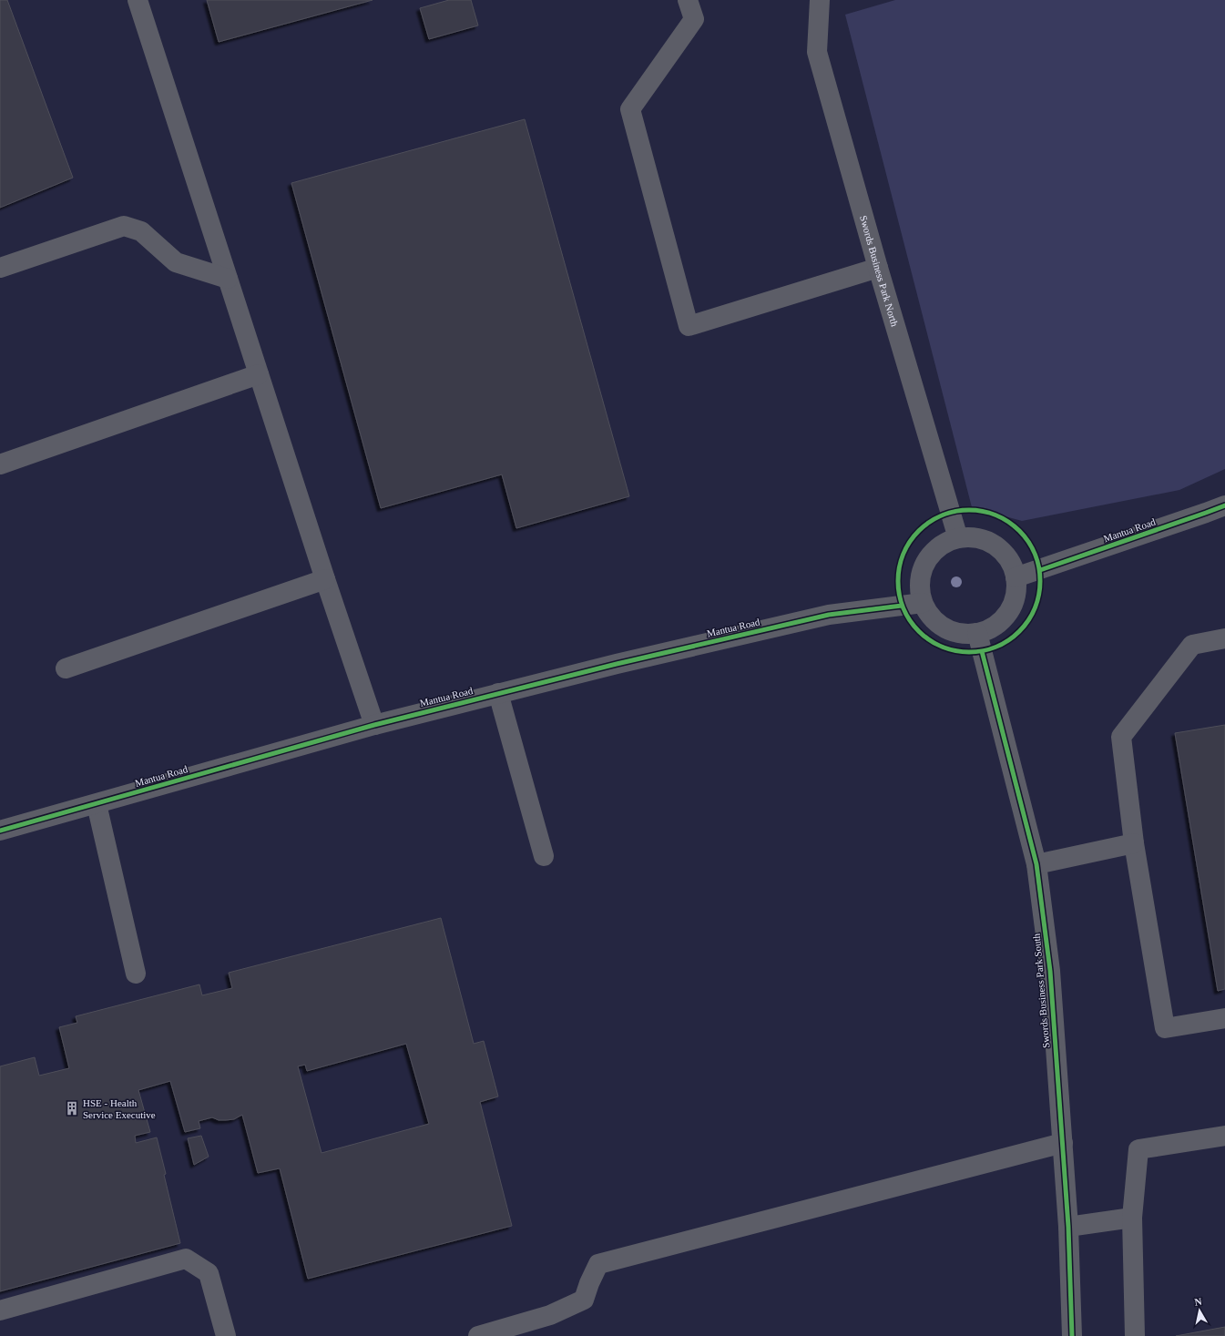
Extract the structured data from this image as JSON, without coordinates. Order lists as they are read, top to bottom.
{
  "streets": {
    "street": ["Swords Business Park North", "Mantua Road", "Swords Business Park South"]
  },
  "crossings": [
    ["Swords Business Park North", "Mantua Road"],
    ["Swords Business Park North", "Swords Business Park South"],
    ["Mantua Road", "Swords Business Park South"]
  ],
  "places": {
    "building": ["HSE - Health Service Executive"]
  },
  "north": "top"
}
